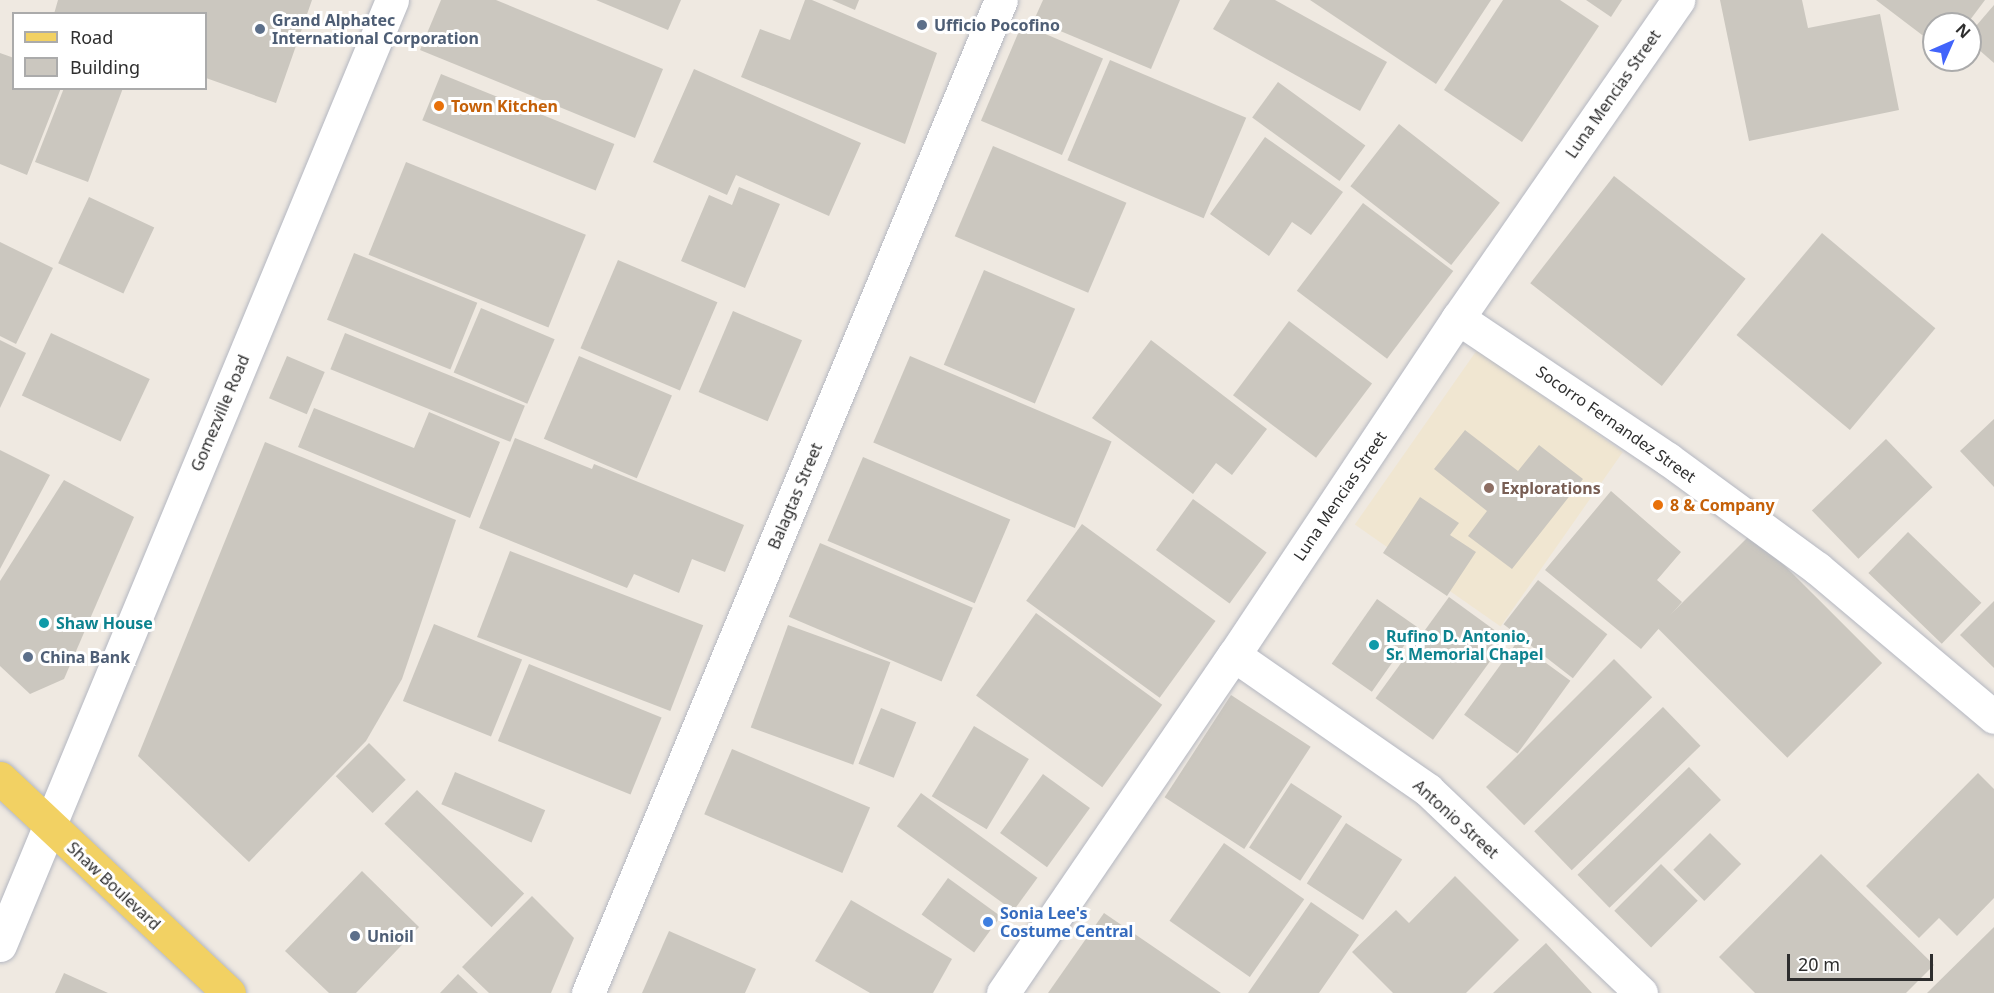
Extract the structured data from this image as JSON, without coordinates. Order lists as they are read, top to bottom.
{
  "streets": {
    "main road": ["Shaw Boulevard"],
    "street": [
      "Luna Mencias Street",
      "Gomezville Road",
      "Socorro Fernandez Street",
      "Balagtas Street",
      "Antonio Street"
    ]
  },
  "crossings": [
    ["Luna Mencias Street", "Socorro Fernandez Street"],
    ["Luna Mencias Street", "Antonio Street"],
    ["Gomezville Road", "Shaw Boulevard"]
  ],
  "places": [
    "Ufficio Pocofino",
    "Grand Alphatec International Corporation",
    "Town Kitchen",
    "Explorations",
    "8 & Company",
    "Shaw House",
    "Rufino D. Antonio, Sr. Memorial Chapel",
    "China Bank",
    "Sonia Lee's Costume Central",
    "Unioil"
  ],
  "legend": ["Road", "Building"],
  "scale_bar": "20 m",
  "north": "top right"
}
